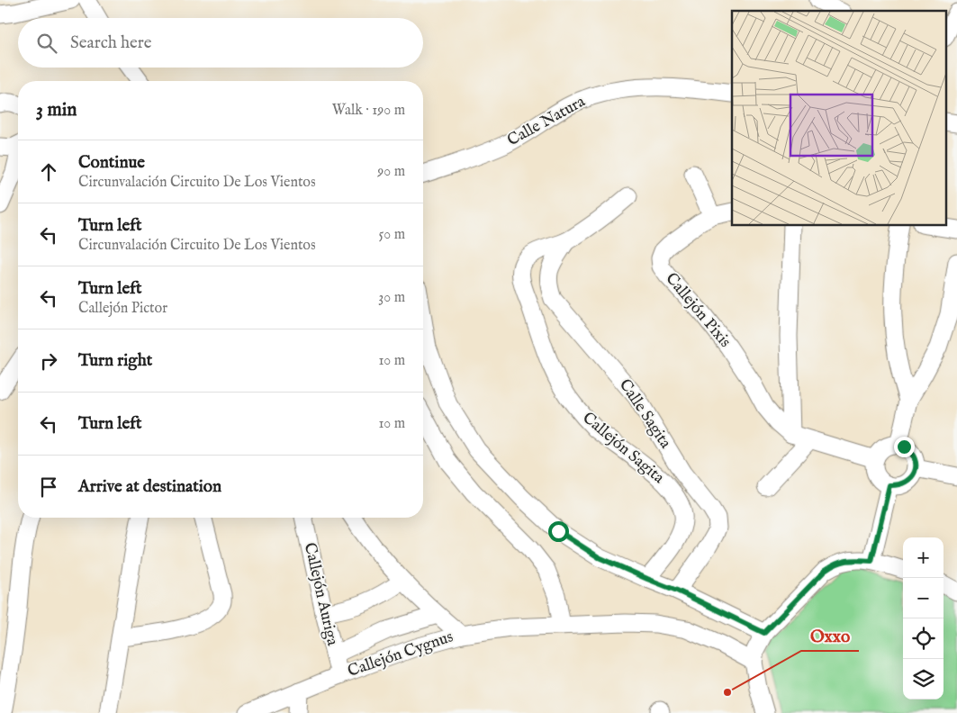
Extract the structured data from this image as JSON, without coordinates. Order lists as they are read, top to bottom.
{
  "streets": {
    "street": [
      "Calle Natura",
      "Callejón Pixis",
      "Calle Sagita",
      "Callejón Sagita",
      "Callejón Auriga",
      "Callejón Cygnus"
    ]
  },
  "crossings": [
    ["Calle Sagita", "Callejón Sagita"],
    ["Callejón Auriga", "Callejón Cygnus"]
  ],
  "places": ["Oxxo"],
  "page": {
    "search": "Search here",
    "heading": ["3 min", "Walk · 190 m"],
    "list": [
      ["Continue", "Circunvalación Circuito De Los Vientos", "90 m"],
      ["Turn left", "Circunvalación Circuito De Los Vientos", "50 m"],
      ["Turn left", "Callejón Pictor", "30 m"],
      ["Turn right", "10 m"],
      ["Turn left", "10 m"],
      "Arrive at destination"
    ],
    "map_buttons": ["+", "−"]
  }
}
